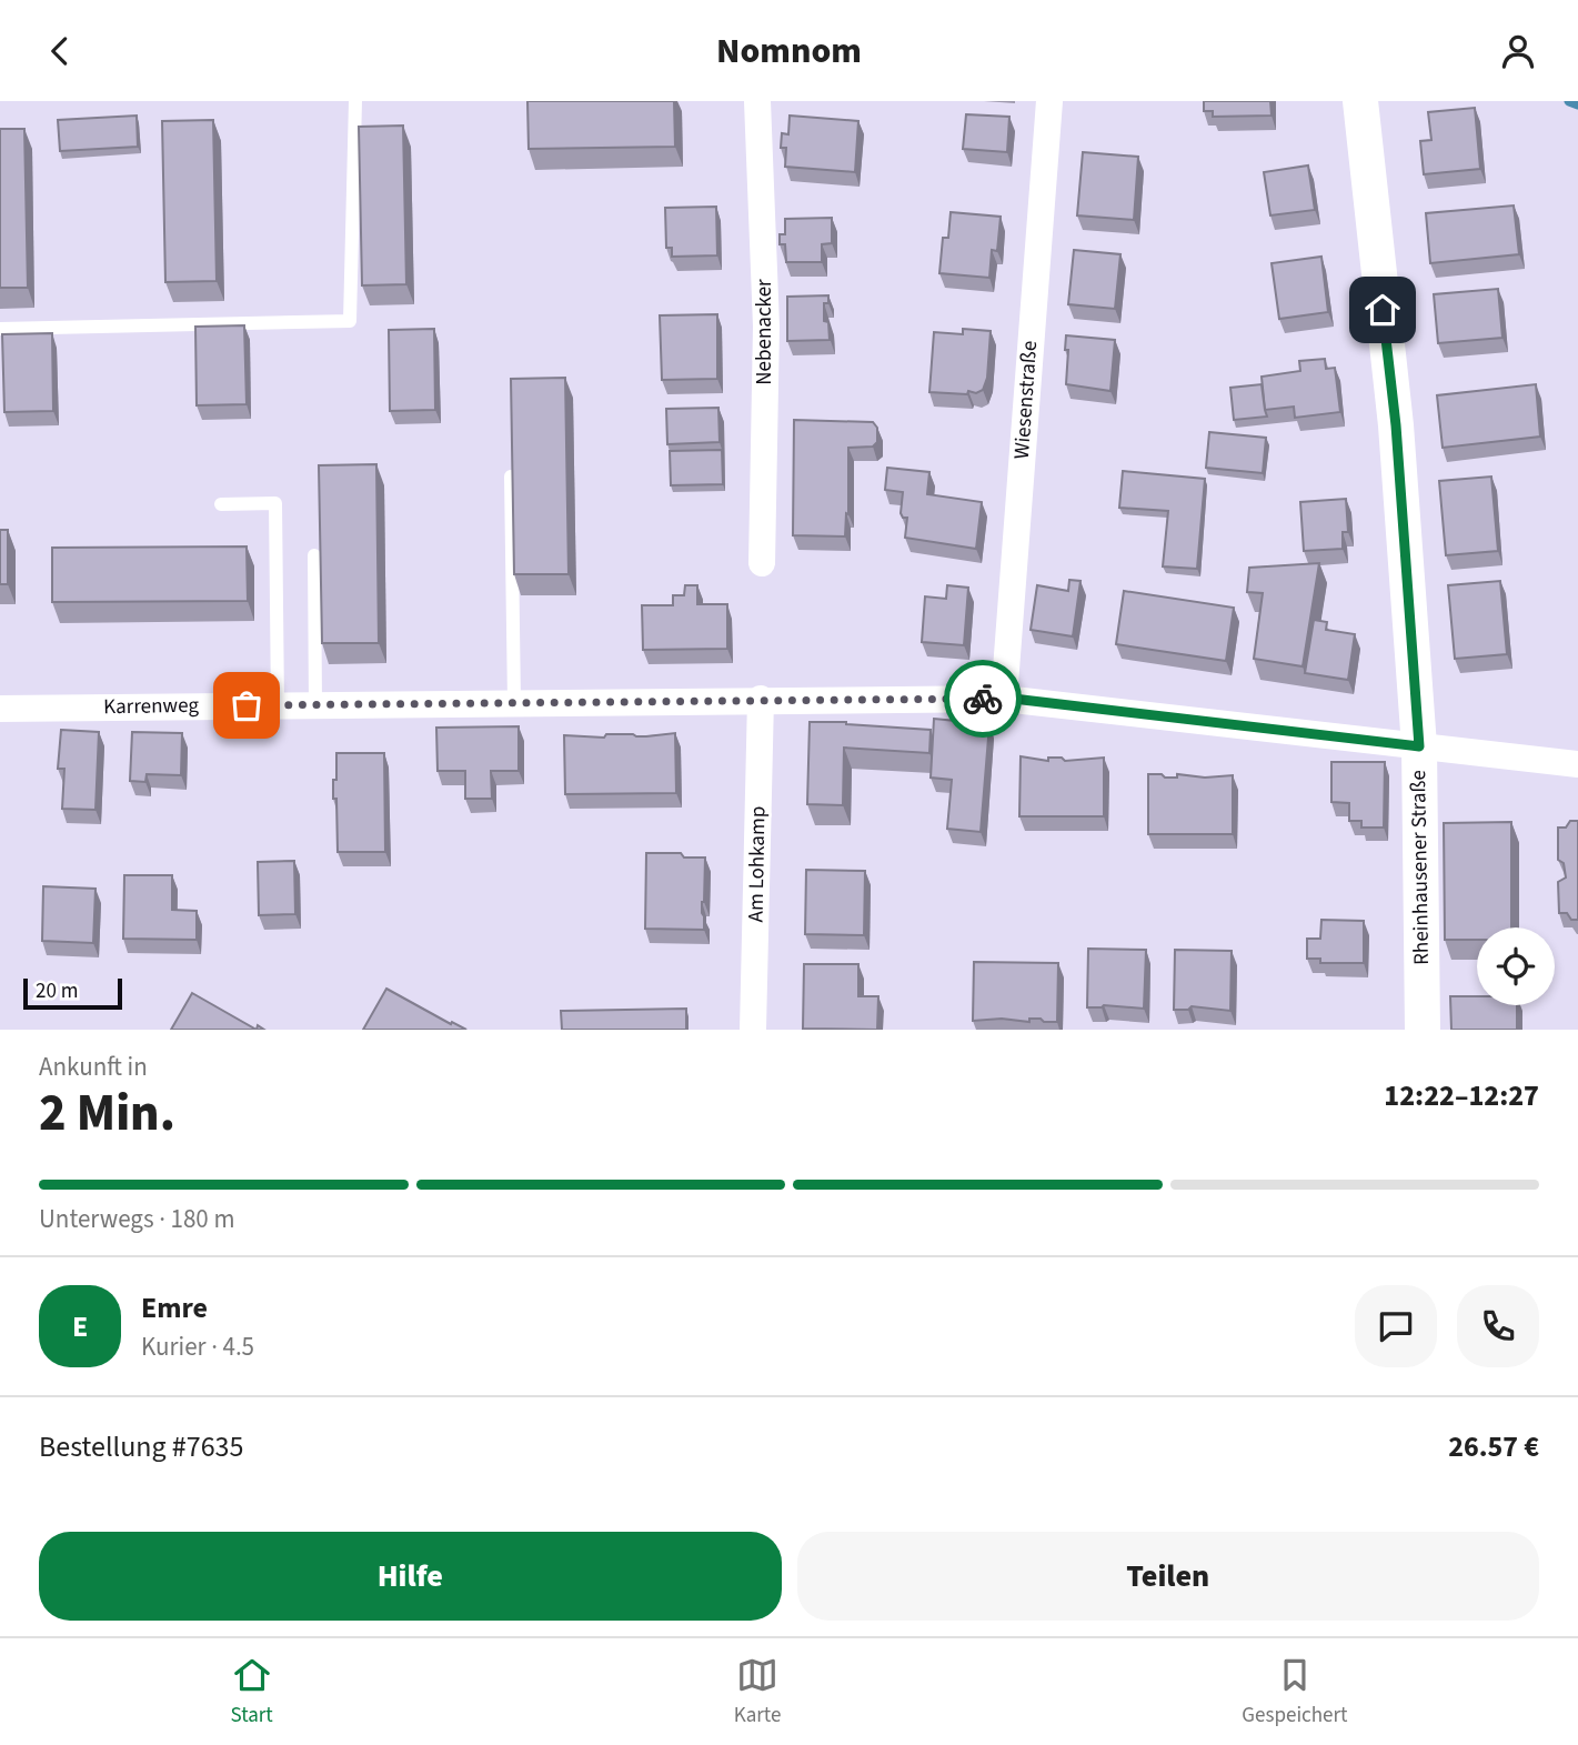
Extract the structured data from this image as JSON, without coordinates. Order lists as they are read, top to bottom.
{
  "streets": {
    "street": [
      "Nebenacker",
      "Wiesenstraße",
      "Karrenweg",
      "Am Lohkamp",
      "Rheinhausener Straße"
    ]
  },
  "crossings": [
    ["Wiesenstraße", "Karrenweg"],
    ["Karrenweg", "Am Lohkamp"],
    ["Karrenweg", "Rheinhausener Straße"]
  ],
  "scale_bar": "20 m",
  "page": {
    "header": "Nomnom",
    "scale": "20 m",
    "heading": ["2 Min.", "Ankunft in", "12:22–12:27"],
    "panel": [
      "Emre",
      "Kurier · 4.5",
      "Bestellung #7635",
      "26.57 €"
    ],
    "bar": "Unterwegs · 180 m",
    "round": "E",
    "buttons": ["Hilfe", "Teilen"],
    "tabs": ["Start", "Karte", "Gespeichert"]
  }
}
